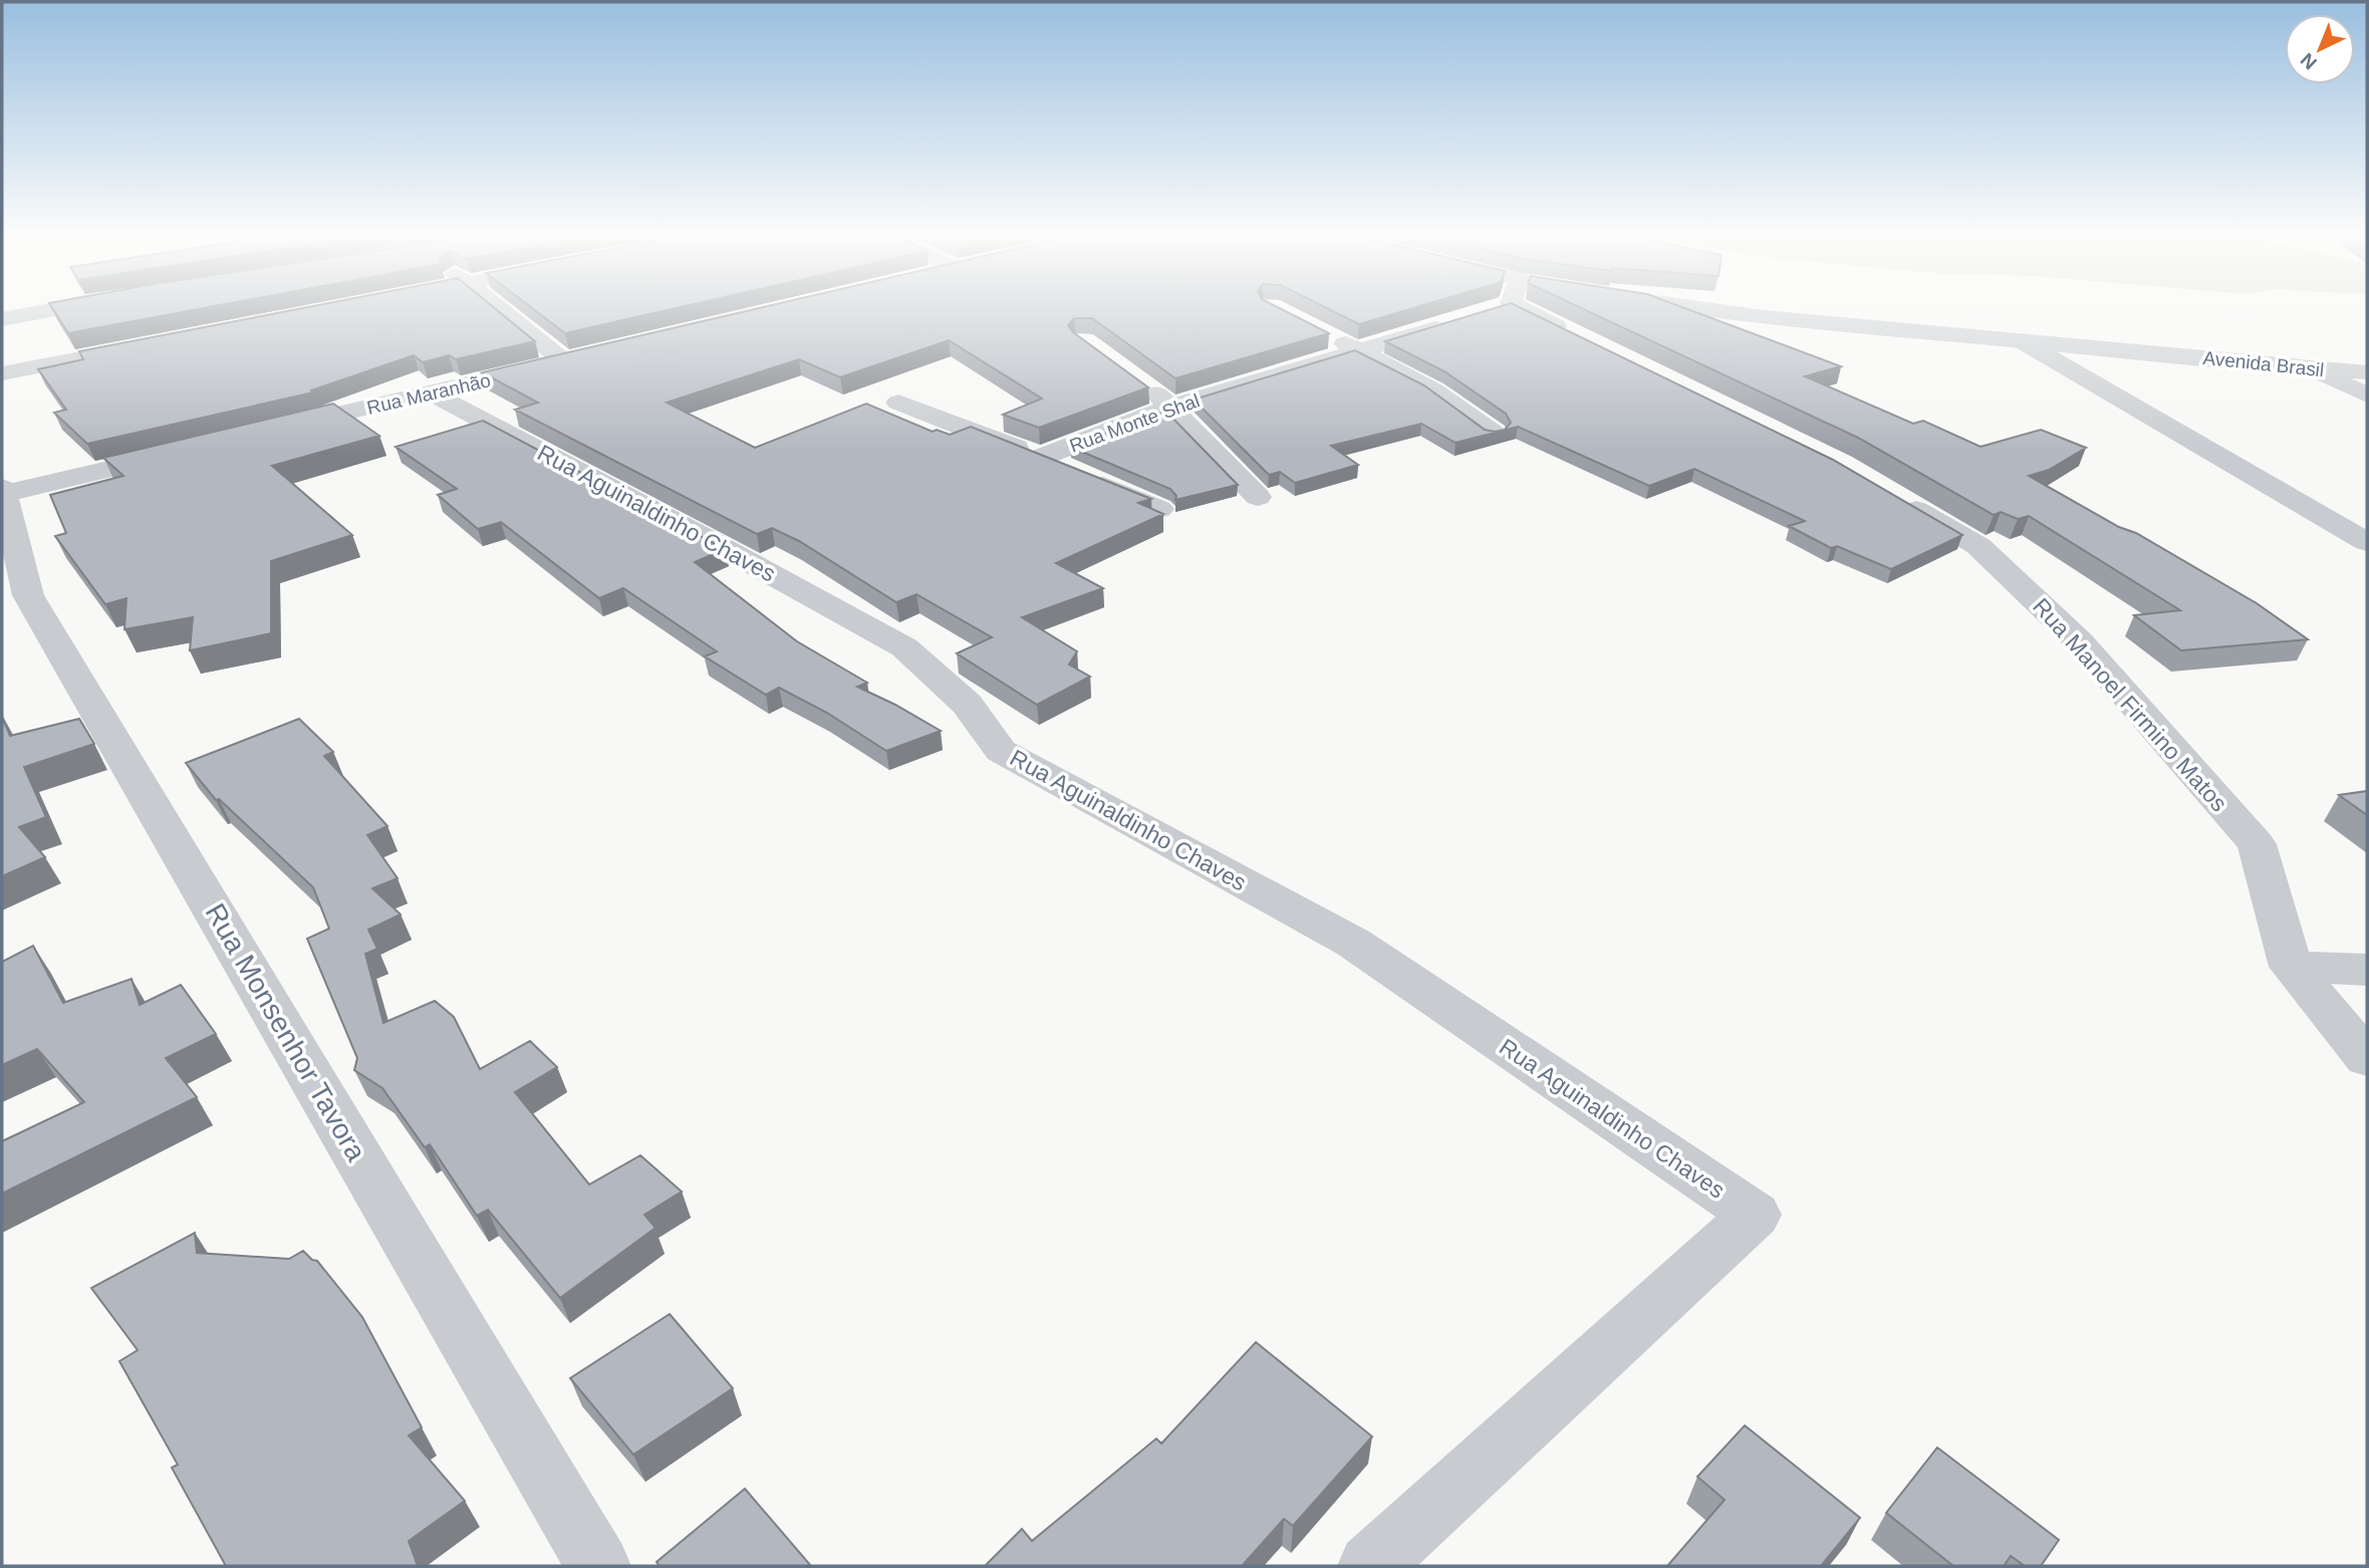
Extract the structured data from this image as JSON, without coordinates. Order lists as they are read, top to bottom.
{
  "streets": {
    "street": [
      "Avenida Brasil",
      "Rua Maranhão",
      "Rua Monte Shal",
      "Rua Aguinaldinho Chaves",
      "Rua Manoel Firmino Matos",
      "Rua Monsenhor Tavora"
    ]
  },
  "crossings": [
    ["Rua Maranhão", "Rua Aguinaldinho Chaves"]
  ],
  "north": "bottom left"
}
